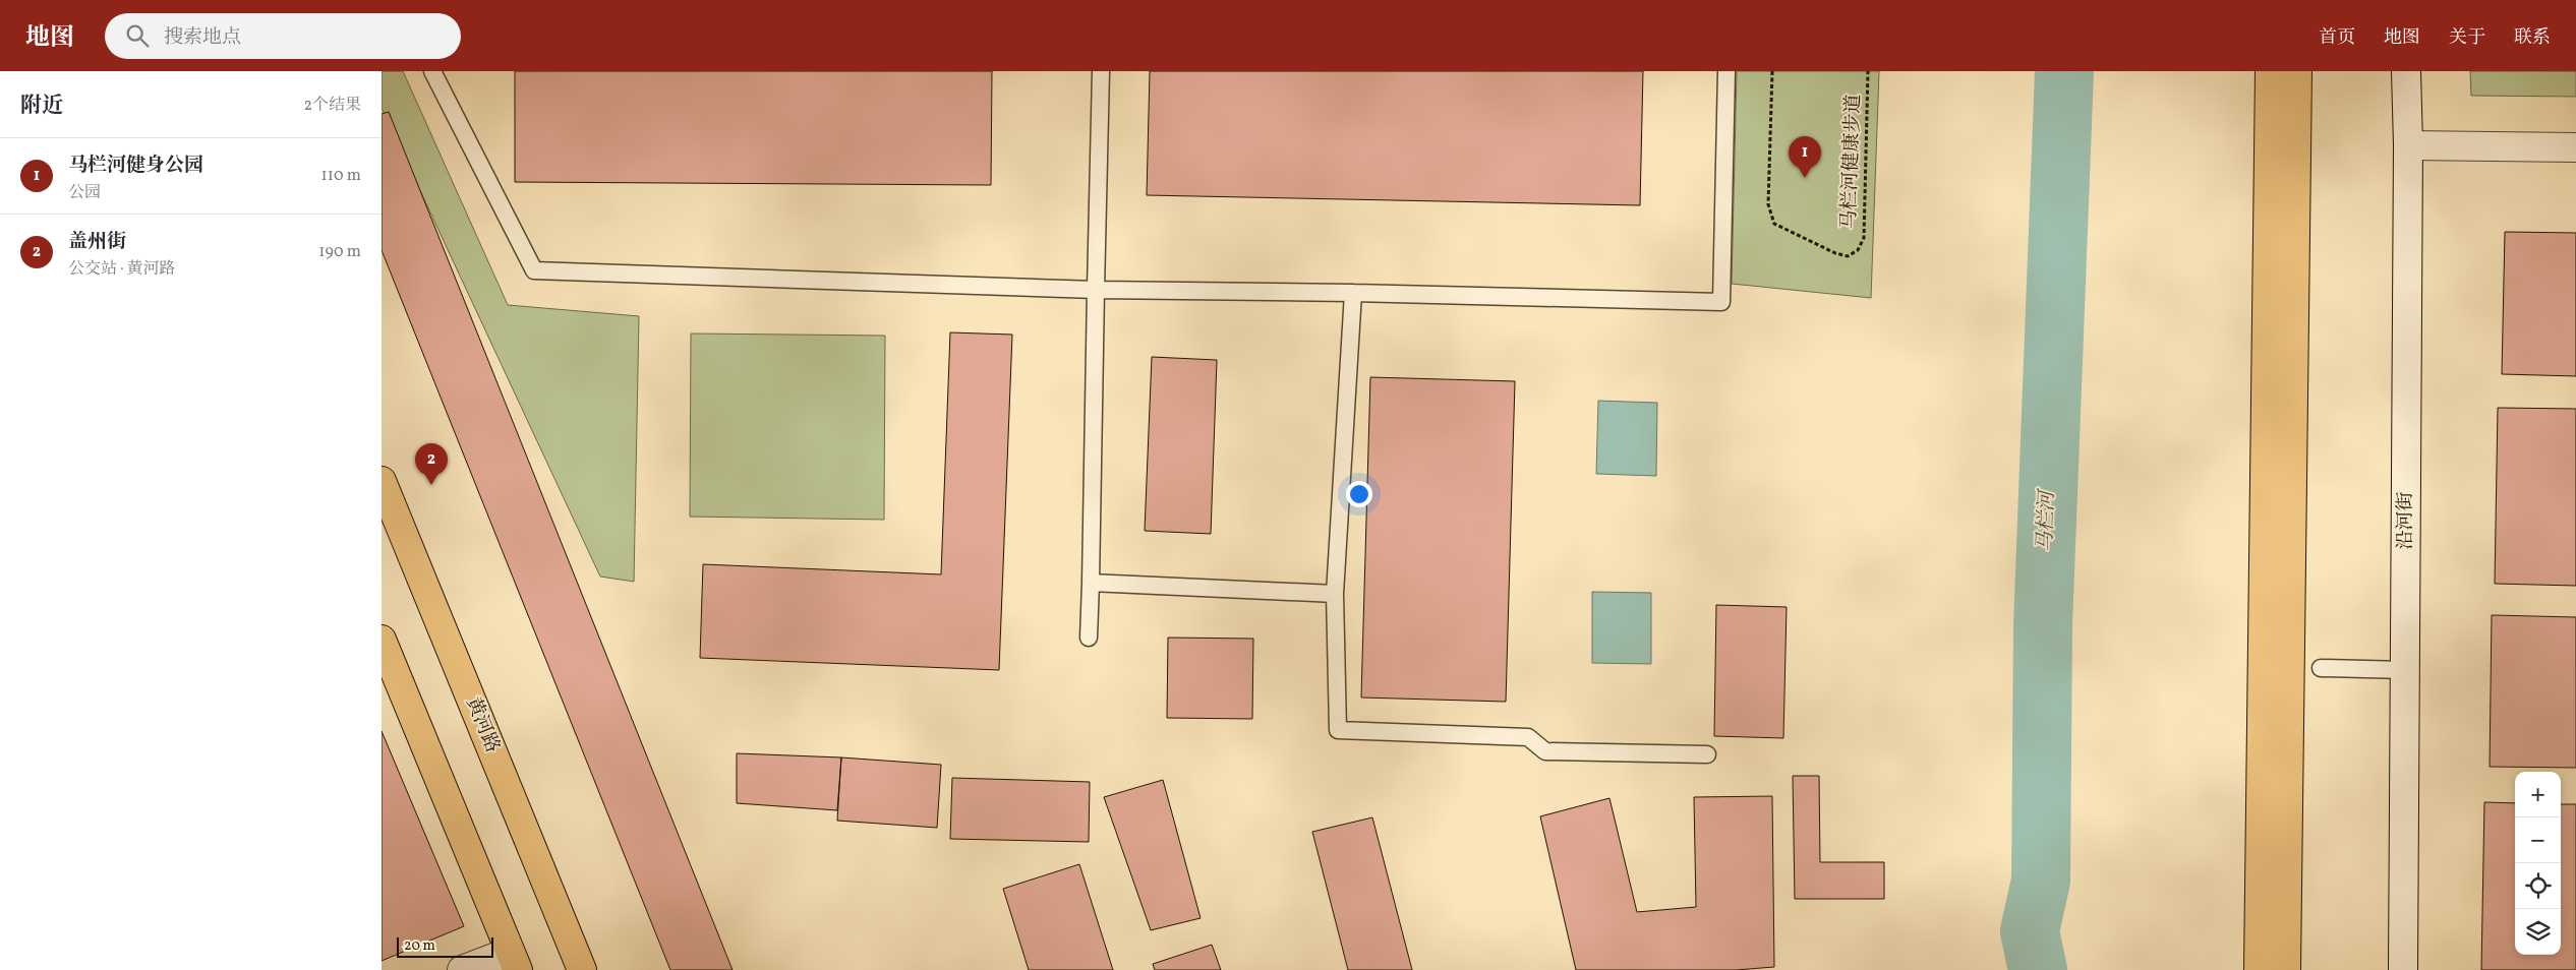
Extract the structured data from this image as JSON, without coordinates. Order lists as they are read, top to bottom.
{
  "streets": {
    "main road": ["沿河街", "黄河路"],
    "path": ["马栏河健康步道"]
  },
  "water": ["马栏河"],
  "scale_bar": "20 m",
  "page": {
    "header": "地图",
    "search": "搜索地点",
    "nav": [
      "首页",
      "地图",
      "关于",
      "联系"
    ],
    "heading": ["附近", "2个结果"],
    "pins": ["1", "2"],
    "list": [
      {
        "mark": "1",
        "name": "马栏河健身公园",
        "note": "公园",
        "value": "110 m"
      },
      {
        "mark": "2",
        "name": "盖州街",
        "note": "公交站 · 黄河路",
        "value": "190 m"
      }
    ],
    "map_buttons": ["+", "−"],
    "scale": "20 m"
  }
}
